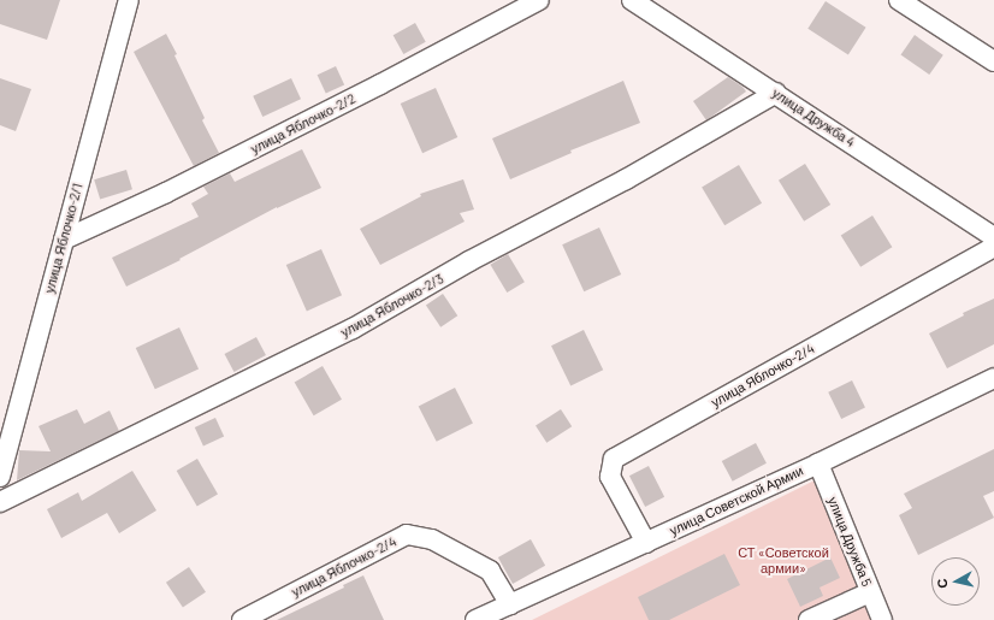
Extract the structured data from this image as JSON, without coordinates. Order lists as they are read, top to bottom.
{
  "streets": {
    "street": [
      "улица Дружба 4",
      "улица Яблочко-2/2",
      "улица Яблочко-2/1",
      "улица Яблочко-2/3",
      "улица Яблочко-2/4",
      "улица Советской Армии",
      "улица Дружба 5"
    ]
  },
  "crossings": [
    ["улица Дружба 4", "улица Яблочко-2/3"],
    ["улица Яблочко-2/2", "улица Яблочко-2/1"],
    ["улица Яблочко-2/4", "улица Советской Армии"],
    ["улица Советской Армии", "улица Дружба 5"]
  ],
  "parks": ["СТ «Советской армии»"],
  "north": "left"
}
